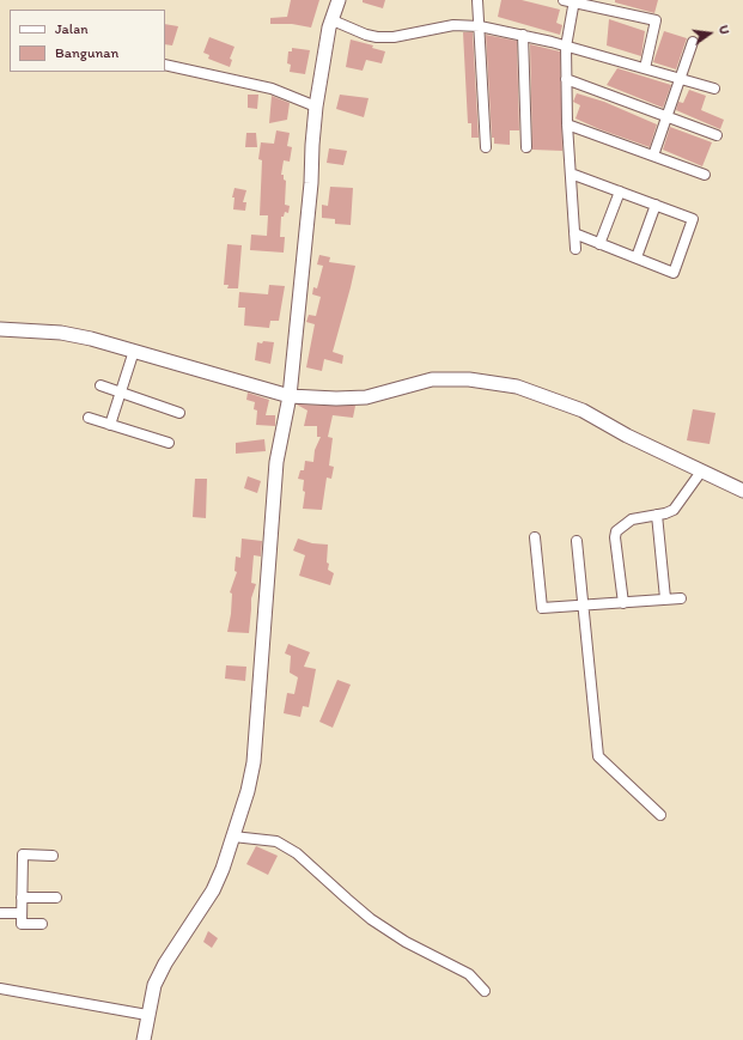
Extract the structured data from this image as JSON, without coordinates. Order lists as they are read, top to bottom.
{
  "legend": ["Jalan", "Bangunan"],
  "north": "right"
}
